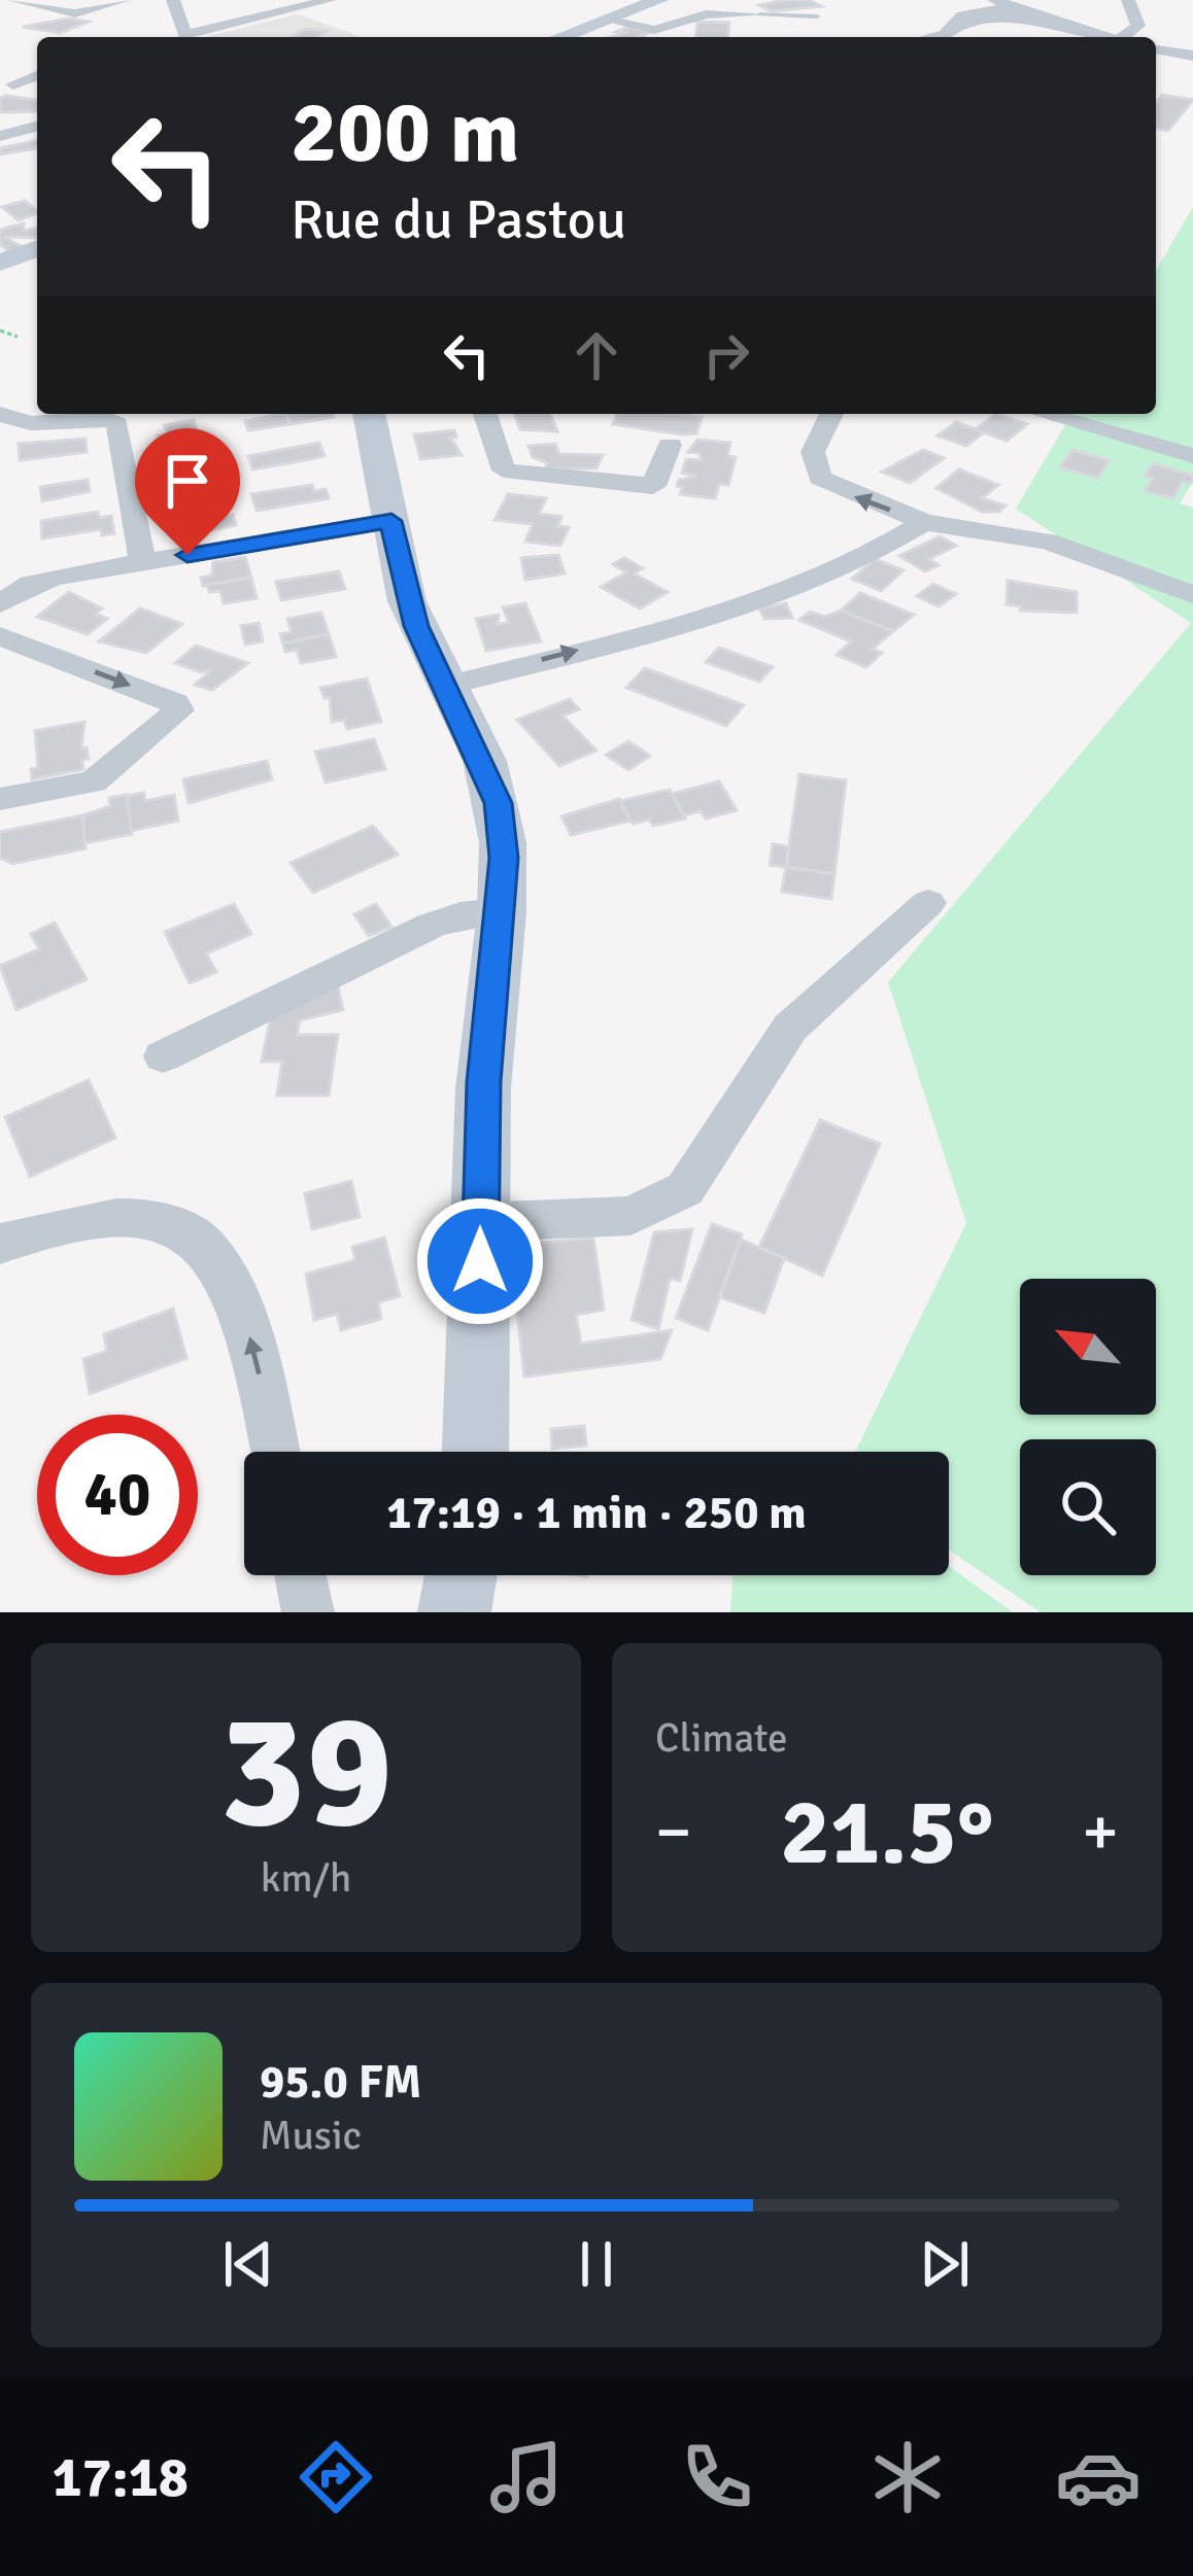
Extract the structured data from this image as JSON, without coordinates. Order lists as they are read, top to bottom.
{
  "north": "top left",
  "page": {
    "turn": ["200 m", "Rue du Pastou"],
    "limit": "40",
    "trip": "17:19 · 1 min · 250 m",
    "tile": [
      ["39", "km/h"],
      "Climate"
    ],
    "heat": ["−", "21.5°", "+"],
    "song": ["95.0 FM", "Music"],
    "tabs": "17:18"
  }
}
